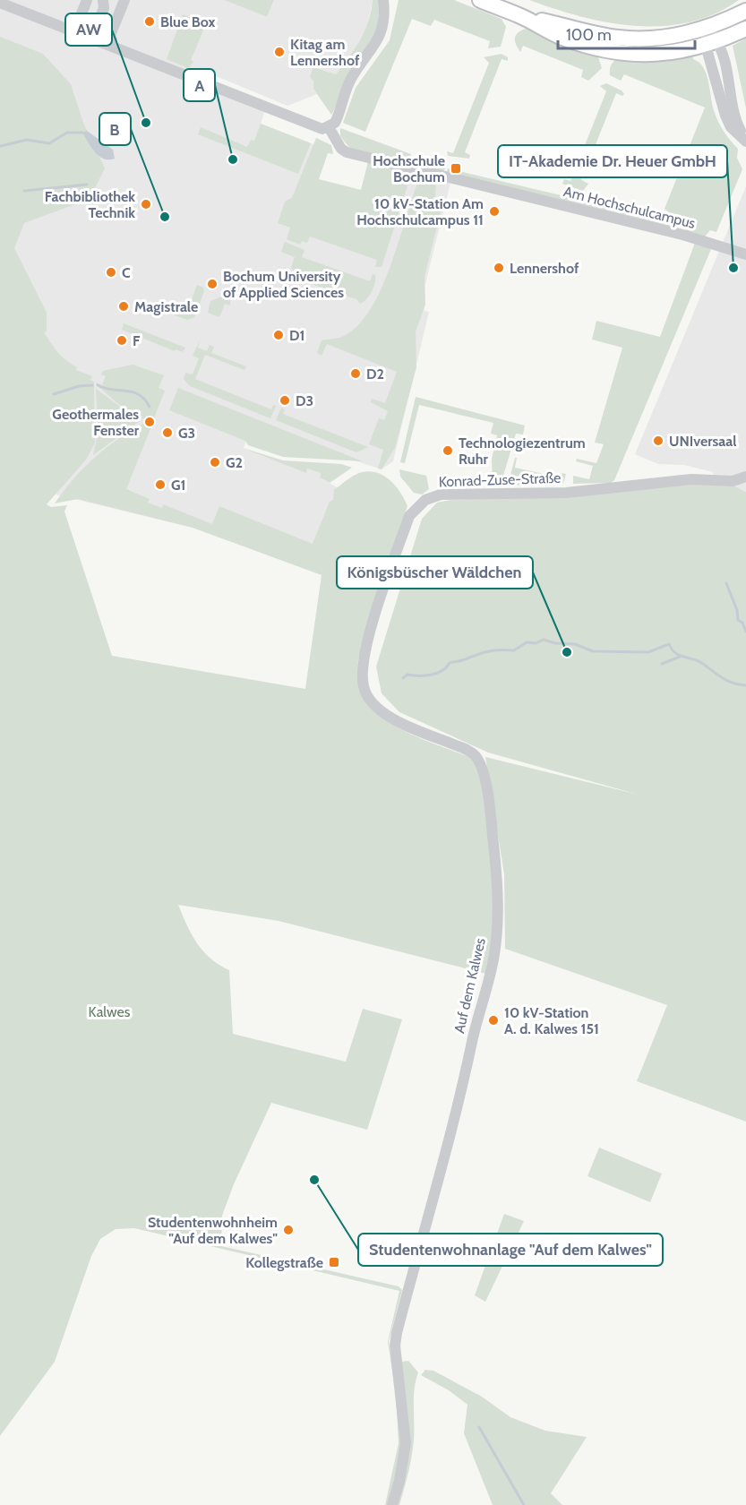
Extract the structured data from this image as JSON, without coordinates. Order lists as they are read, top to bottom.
{
  "streets": {
    "street": ["Am Hochschulcampus", "Konrad-Zuse-Straße", "Auf dem Kalwes"]
  },
  "crossings": [
    ["Konrad-Zuse-Straße", "Auf dem Kalwes"]
  ],
  "parks": ["Kalwes"],
  "places": {
    "other": [
      "Blue Box",
      "Kitag am Lennershof",
      "AW",
      "A",
      "Fachbibliothek Technik",
      "10 kV-Station Am Hochschulcampus 11",
      "B",
      "Lennershof",
      "IT-Akademie Dr. Heuer GmbH",
      "C",
      "Bochum University of Applied Sciences",
      "Magistrale",
      "D1",
      "F",
      "D2",
      "D3",
      "Geothermales Fenster",
      "G3",
      "UNIversaal",
      "Technologiezentrum Ruhr",
      "G2",
      "G1",
      "Königsbüscher Wäldchen",
      "10 kV-Station A. d. Kalwes 151",
      "Studentenwohnanlage \"Auf dem Kalwes\"",
      "Studentenwohnheim \"Auf dem Kalwes\""
    ],
    "transit": ["Hochschule Bochum", "Kollegstraße"]
  },
  "scale_bar": "100 m"
}
